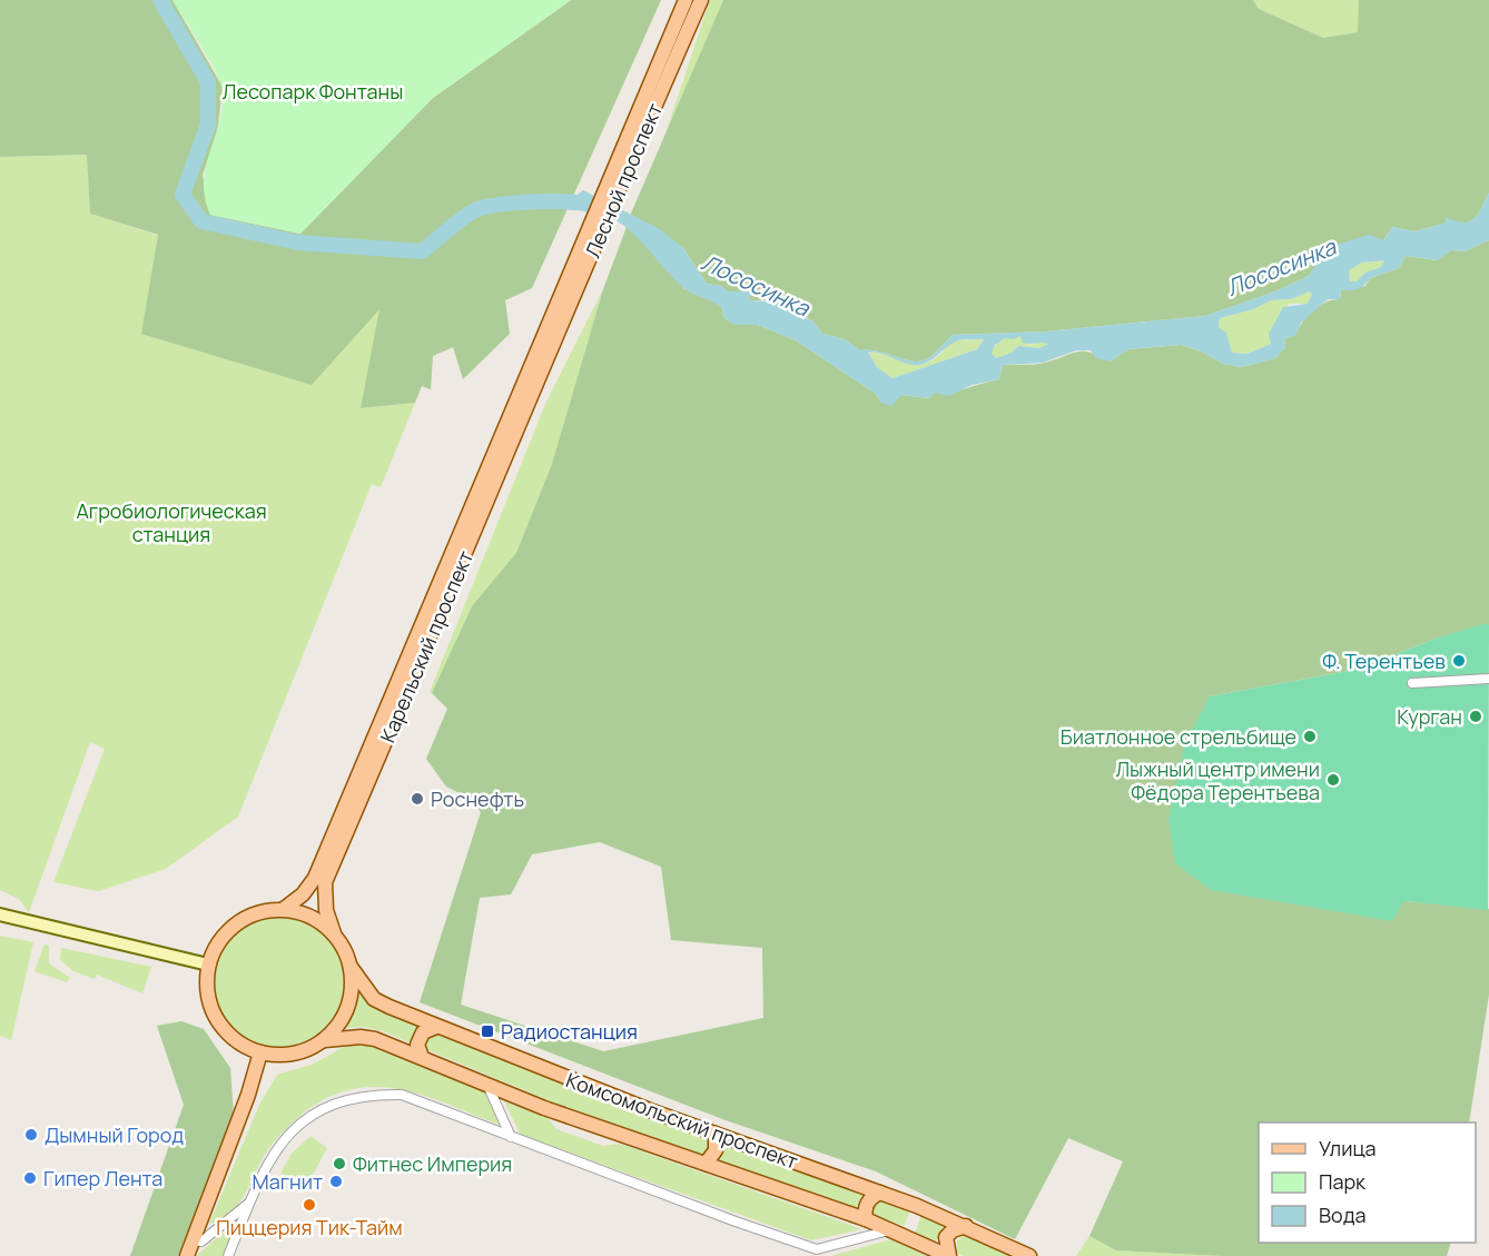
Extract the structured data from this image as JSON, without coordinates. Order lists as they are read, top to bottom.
{
  "streets": {
    "main road": ["Лесной проспект", "Карельский проспект", "Комсомольский проспект"]
  },
  "crossings": [
    ["Лесной проспект", "Карельский проспект"],
    ["Карельский проспект", "Комсомольский проспект"]
  ],
  "water": ["Лососинка"],
  "parks": ["Лесопарк Фонтаны", "Агробиологическая станция"],
  "places": {
    "other": [
      "Ф. Терентьев",
      "Курган",
      "Биатлонное стрельбище",
      "Лыжный центр имени Фёдора Терентьева",
      "Роснефть",
      "Дымный Город",
      "Фитнес Империя",
      "Гипер Лента",
      "Магнит",
      "Пиццерия Тик-Тайм"
    ],
    "transit": ["Радиостанция"]
  },
  "legend": ["Улица", "Парк", "Вода"]
}
